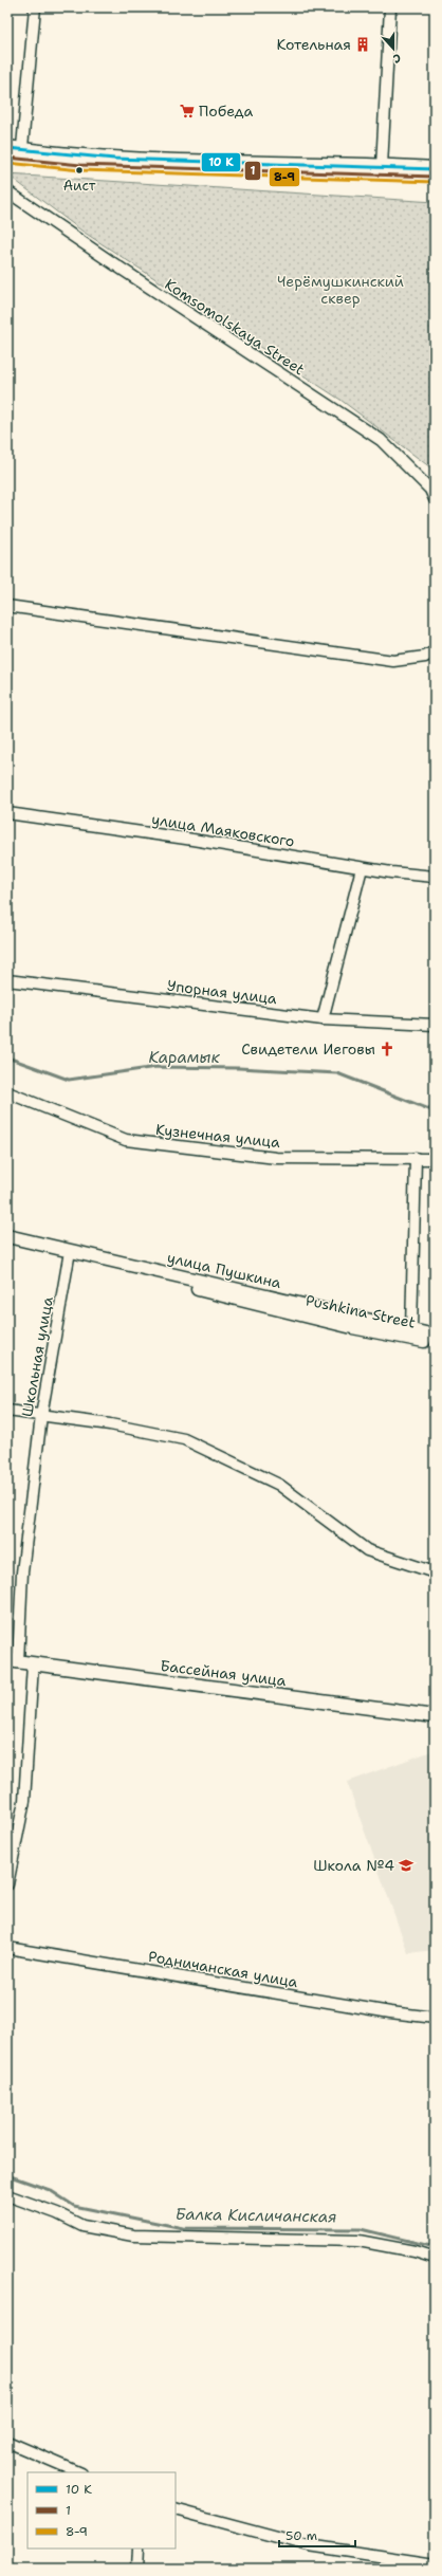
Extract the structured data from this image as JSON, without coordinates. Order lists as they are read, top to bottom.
{
  "streets": {
    "street": [
      "Komsomolskaya Street",
      "улица Маяковского",
      "Упорная улица",
      "Кузнечная улица",
      "улица Пушкина",
      "Pushkina Street",
      "Школьная улица",
      "Бассейная улица",
      "Родничанская улица"
    ]
  },
  "crossings": [
    ["улица Пушкина", "Pushkina Street"],
    ["Pushkina Street", "Школьная улица"],
    ["Школьная улица", "Бассейная улица"]
  ],
  "water": ["Карамык", "Балка Кисличанская"],
  "parks": ["Черёмушкинский сквер"],
  "places": {
    "building": ["Котельная"],
    "supermarket": ["Победа"],
    "other": ["Аист"],
    "church": ["Свидетели Иеговы"],
    "school or university": ["Школа №4"]
  },
  "lines": ["transit line 1", "transit line 8-9"],
  "legend": ["10 К", "1", "8-9"],
  "scale_bar": "50 m",
  "north": "bottom"
}
